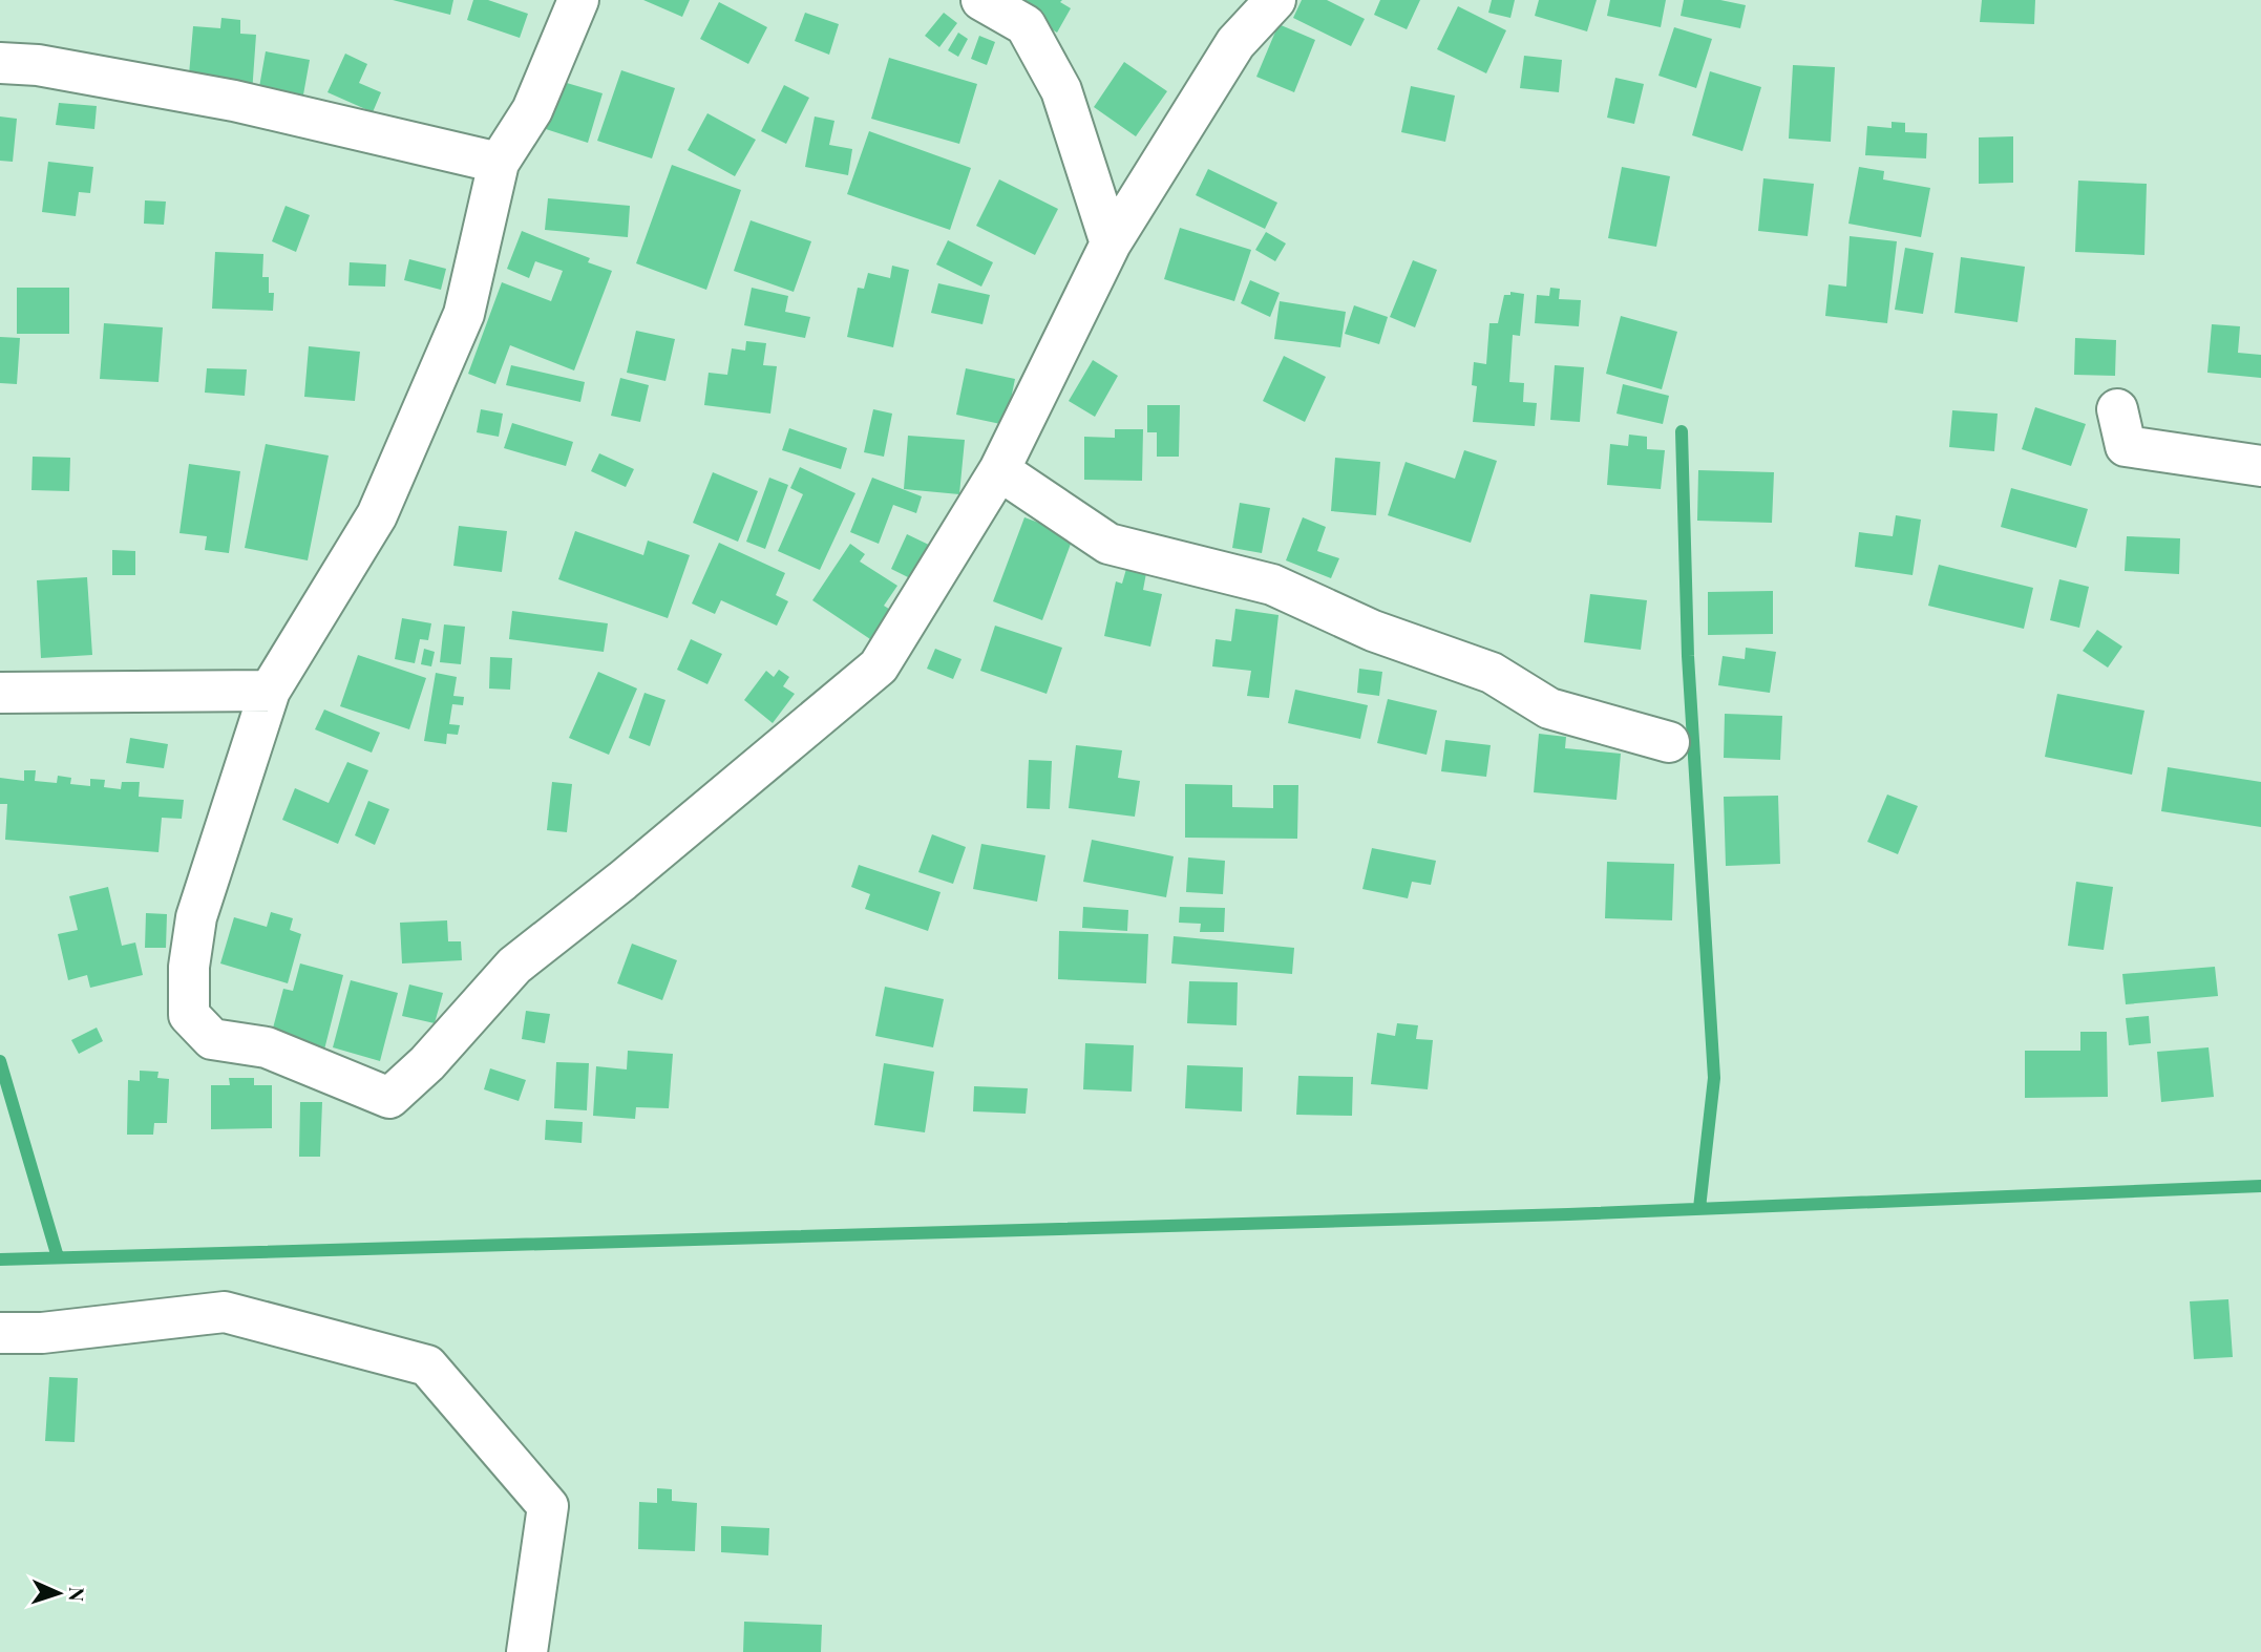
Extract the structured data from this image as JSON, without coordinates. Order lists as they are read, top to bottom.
{
  "north": "right"
}
